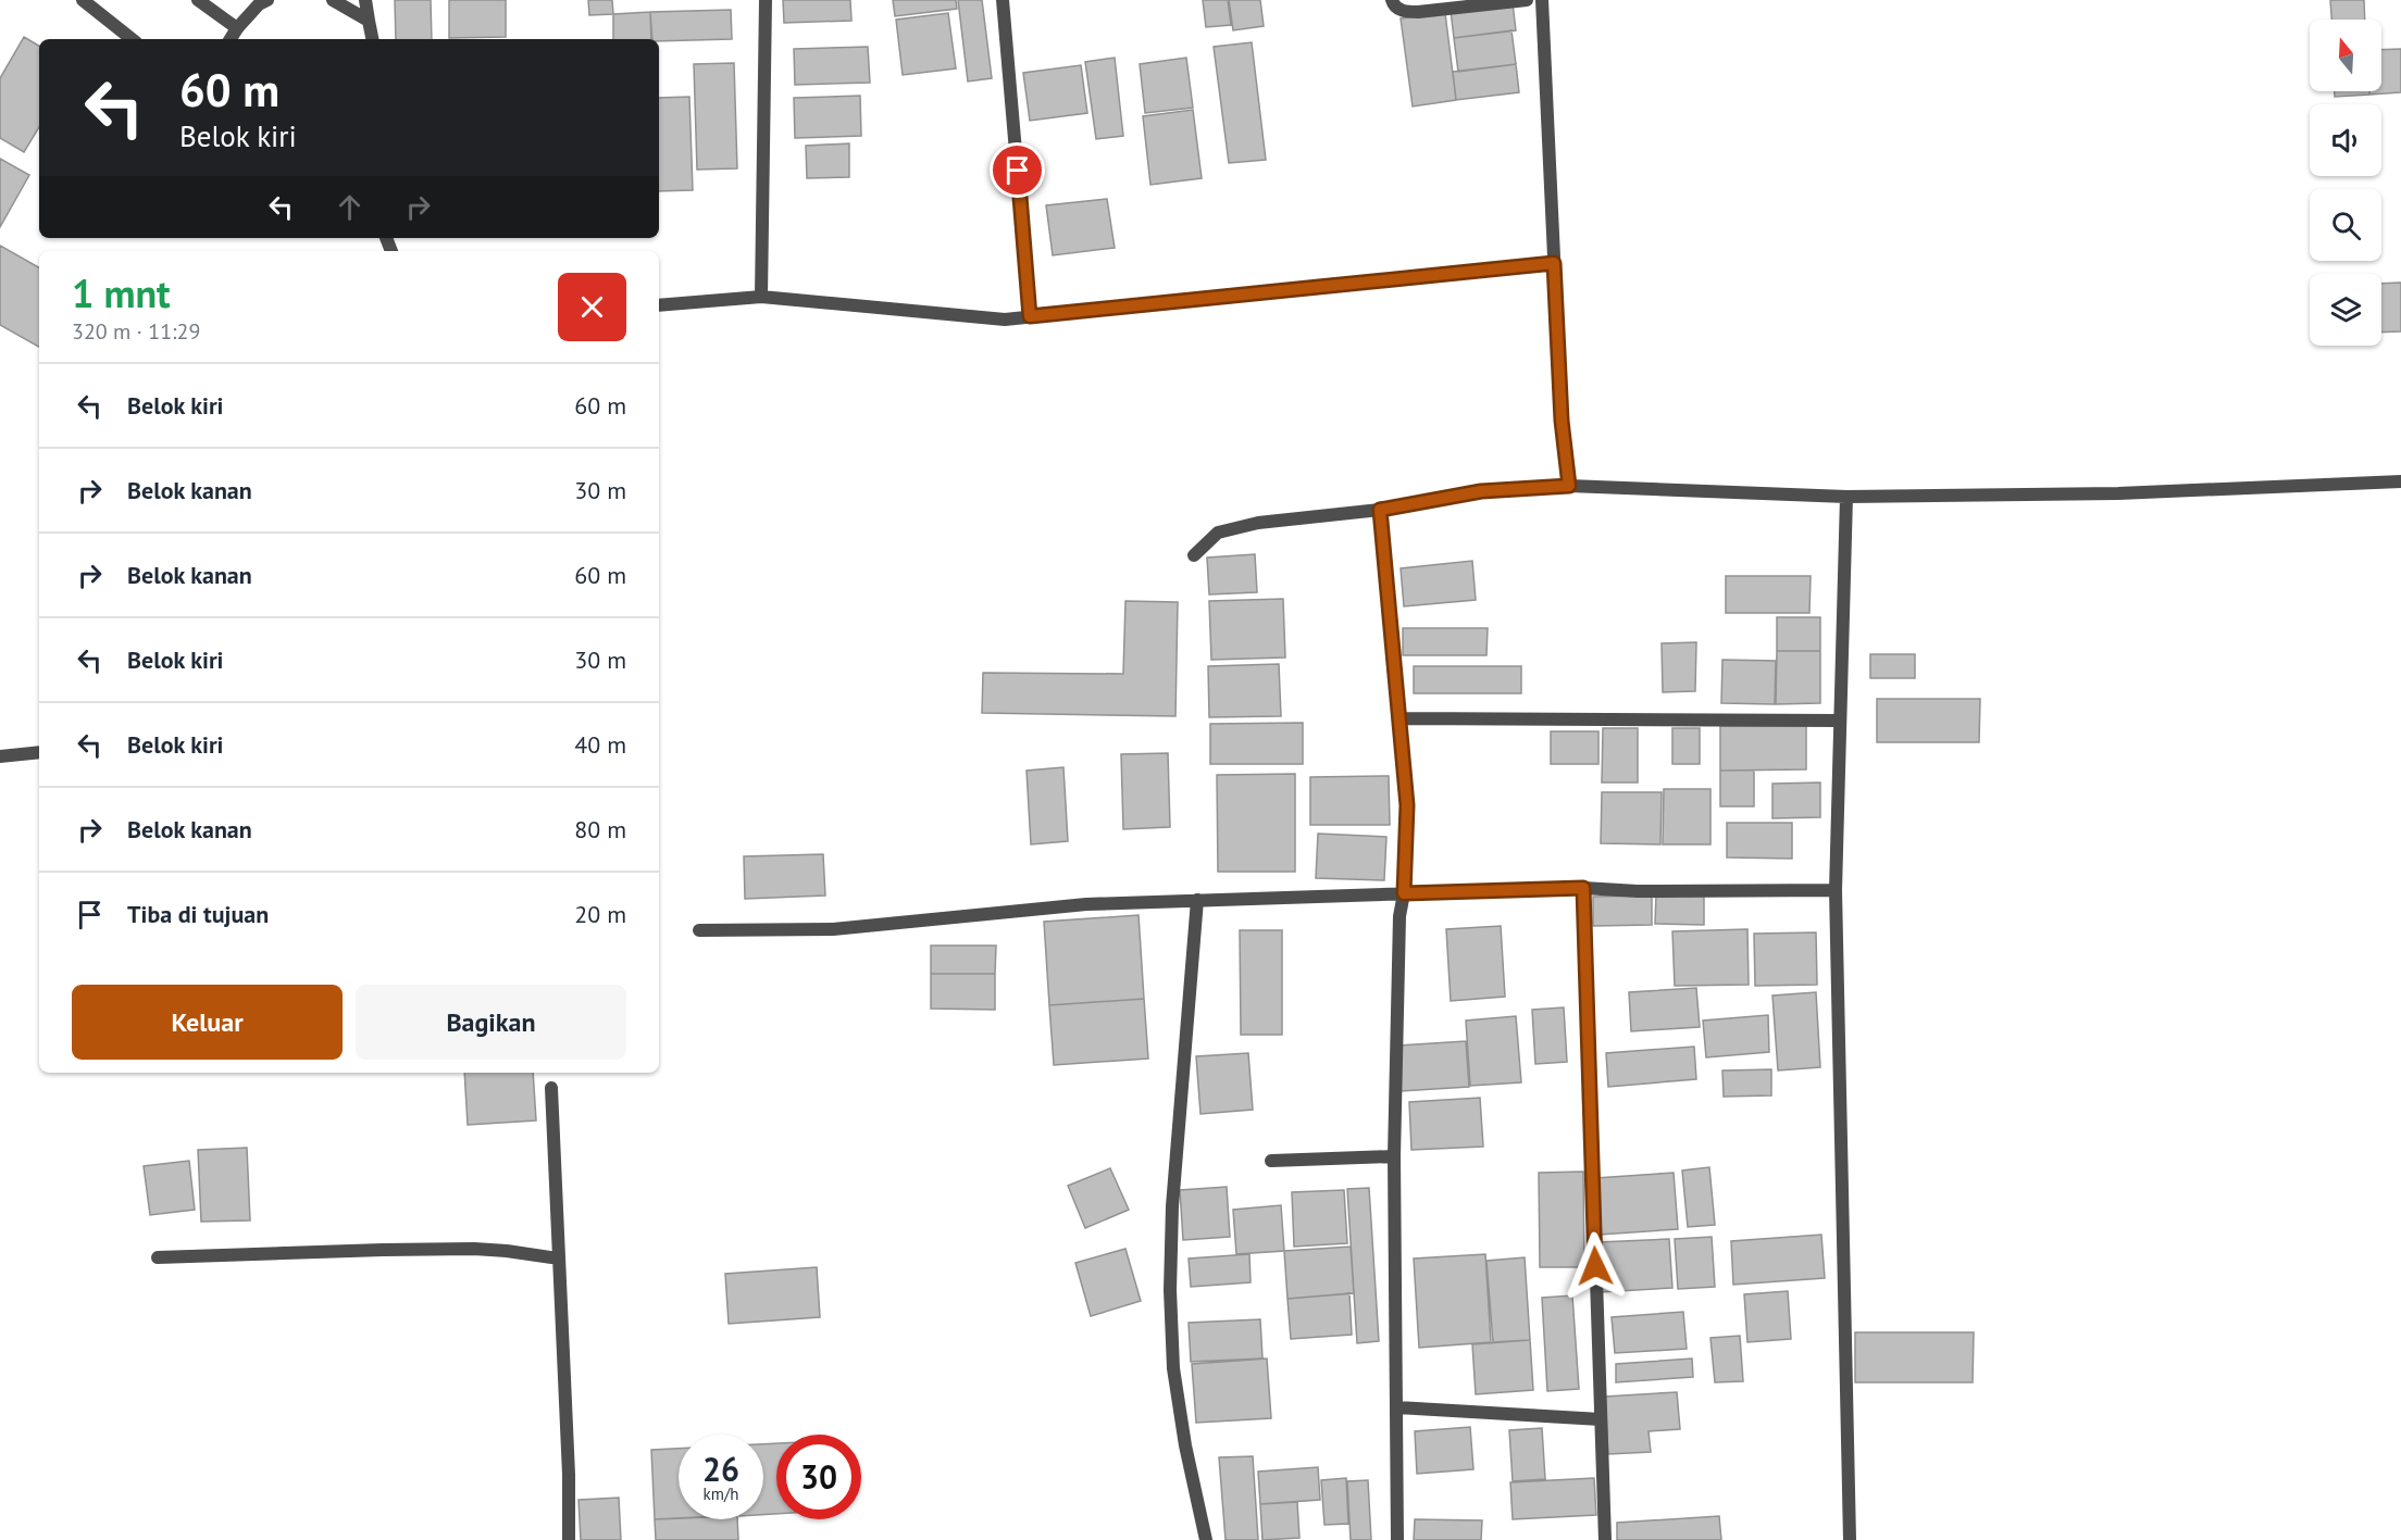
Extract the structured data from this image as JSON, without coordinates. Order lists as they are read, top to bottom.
{
  "north": "top",
  "page": {
    "turn": ["60 m", "Belok kiri"],
    "heading": ["1 mnt", "320 m · 11:29"],
    "list": [
      {
        "name": "Belok kiri",
        "value": "60 m"
      },
      {
        "name": "Belok kanan",
        "value": "30 m"
      },
      {
        "name": "Belok kanan",
        "value": "60 m"
      },
      {
        "name": "Belok kiri",
        "value": "30 m"
      },
      {
        "name": "Belok kiri",
        "value": "40 m"
      },
      {
        "name": "Belok kanan",
        "value": "80 m"
      },
      {
        "name": "Tiba di tujuan",
        "value": "20 m"
      }
    ],
    "buttons": ["Keluar", "Bagikan"],
    "speed": "26 km/h",
    "limit": "30"
  }
}
